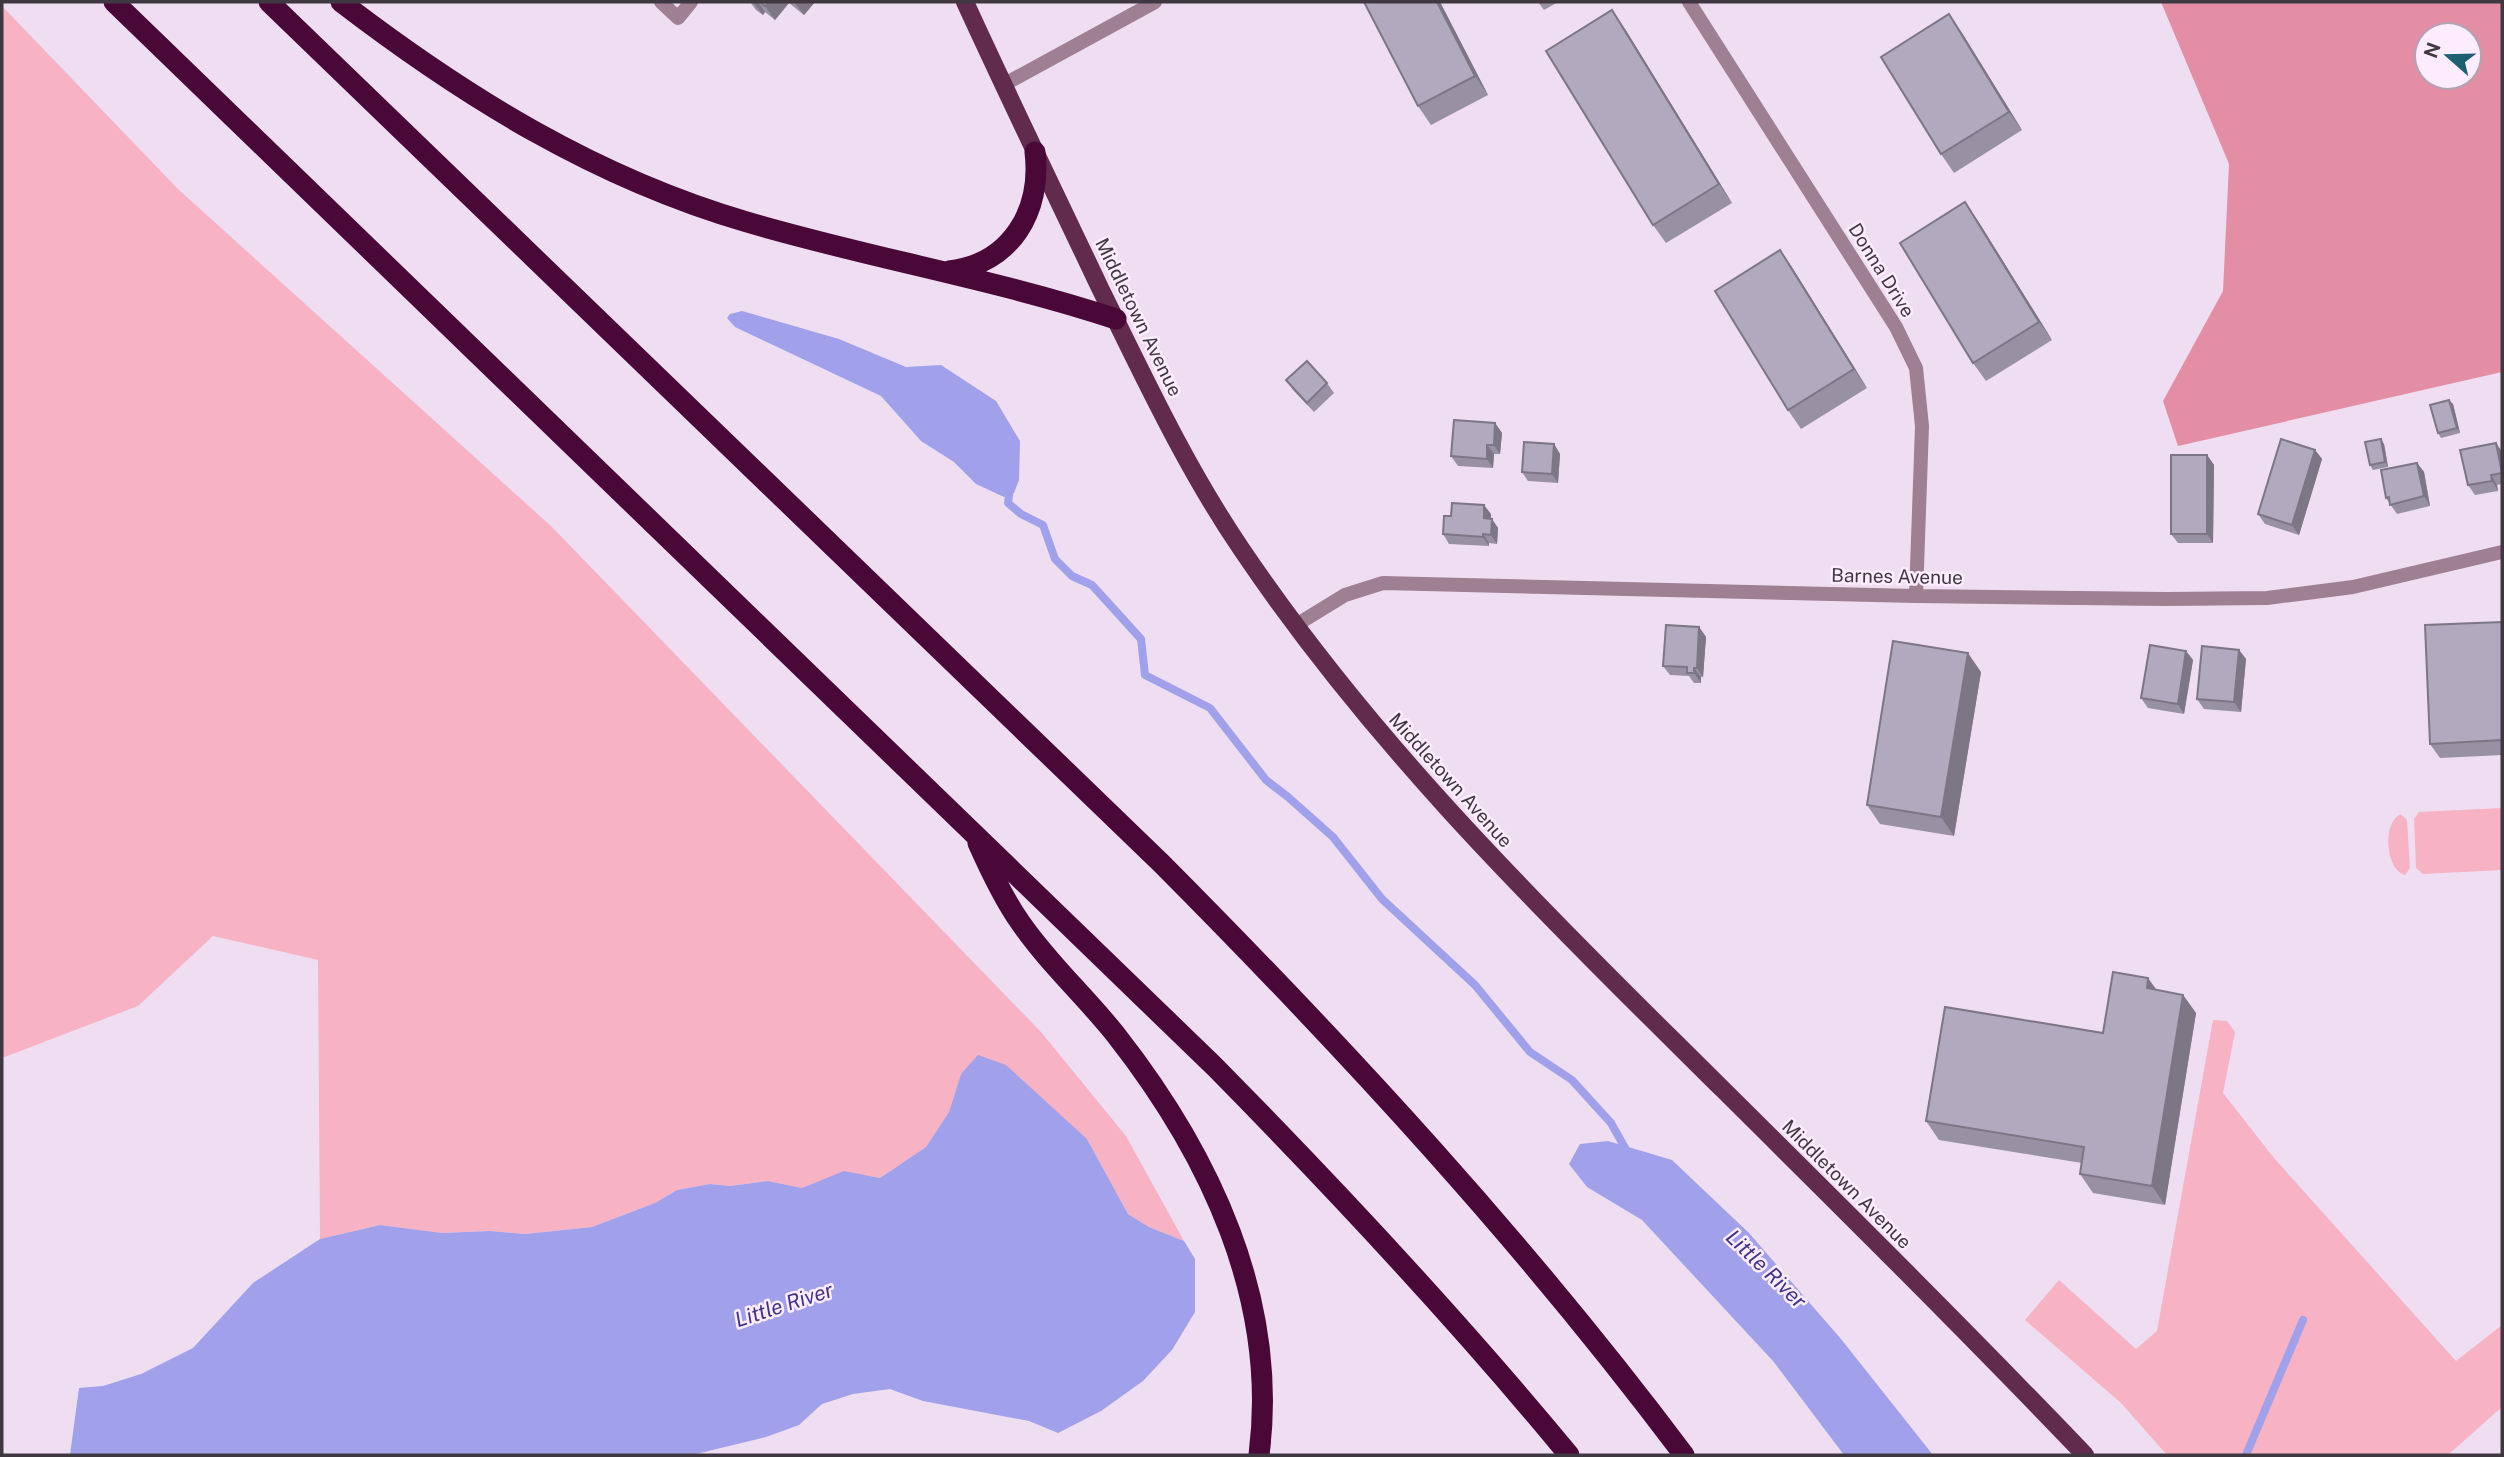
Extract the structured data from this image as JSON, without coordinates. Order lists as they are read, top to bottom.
{
  "streets": {
    "main road": ["Middletown Avenue"],
    "street": ["Donna Drive", "Barnes Avenue"]
  },
  "crossings": [
    ["Donna Drive", "Barnes Avenue"],
    ["Middletown Avenue", "Barnes Avenue"]
  ],
  "water": ["Little River"],
  "north": "left"
}
